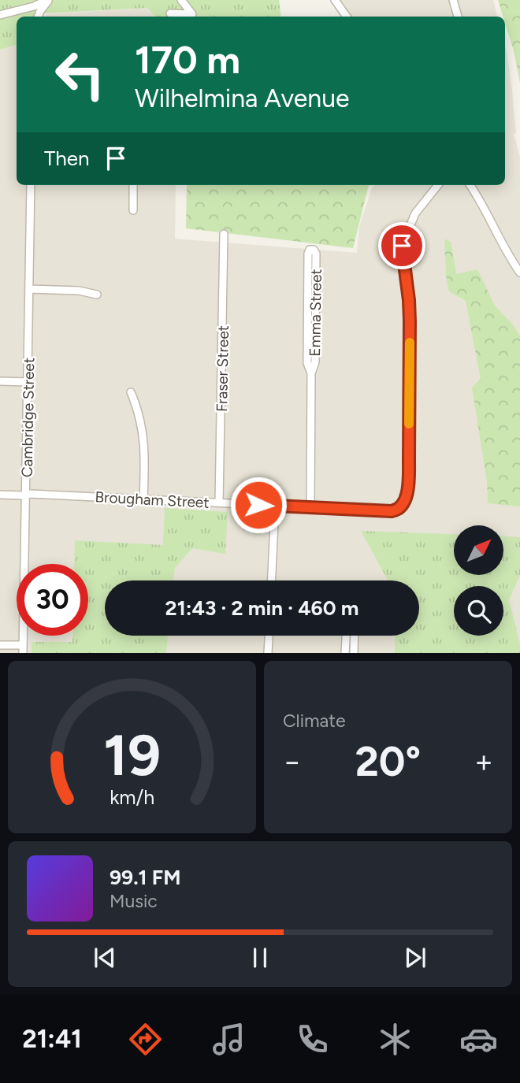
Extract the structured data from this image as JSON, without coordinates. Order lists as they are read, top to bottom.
{
  "streets": {
    "street": [
      "Emma Street",
      "Fraser Street",
      "Cambridge Street",
      "Brougham Street"
    ]
  },
  "crossings": [
    ["Emma Street", "Brougham Street"],
    ["Fraser Street", "Brougham Street"],
    ["Cambridge Street", "Brougham Street"]
  ],
  "north": "top right",
  "page": {
    "turn": ["170 m", "Wilhelmina Avenue"],
    "then": "Then",
    "limit": "30",
    "trip": "21:43 · 2 min · 460 m",
    "tile": "Climate",
    "heat": ["−", "20°", "+"],
    "song": ["99.1 FM", "Music"],
    "tabs": "21:41",
    "gauge": ["19", "km/h"]
  }
}
